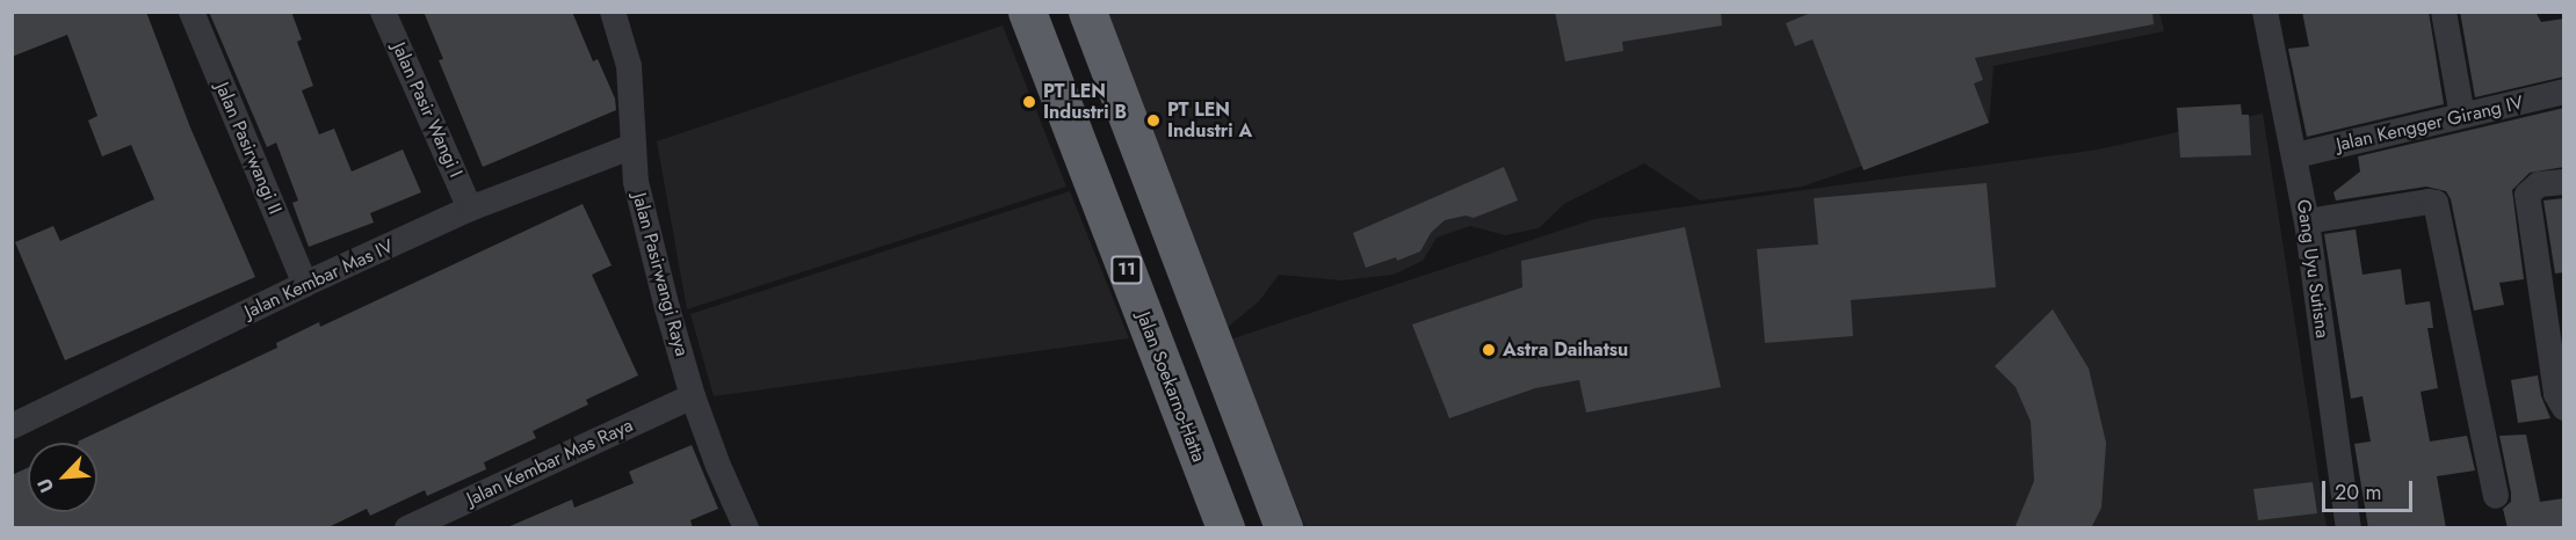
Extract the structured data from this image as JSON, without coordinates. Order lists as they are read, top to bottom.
{
  "streets": {
    "highway": ["11", "Jalan Soekarno-Hatta"],
    "street": [
      "Jalan Pasir Wangi I",
      "Jalan Kengger Girang IV",
      "Jalan Pasirwangi II",
      "Gang Uyu Sutisna",
      "Jalan Pasirwangi Raya",
      "Jalan Kembar Mas IV",
      "Jalan Kembar Mas Raya"
    ]
  },
  "crossings": [
    ["Jalan Pasir Wangi I", "Jalan Kembar Mas IV"],
    ["Jalan Kengger Girang IV", "Gang Uyu Sutisna"],
    ["Jalan Pasirwangi II", "Jalan Kembar Mas IV"],
    ["Jalan Pasirwangi Raya", "Jalan Kembar Mas IV"],
    ["Jalan Pasirwangi Raya", "Jalan Kembar Mas Raya"]
  ],
  "places": ["PT LEN Industri B", "PT LEN Industri A", "Astra Daihatsu"],
  "scale_bar": "20 m",
  "north": "bottom left"
}
